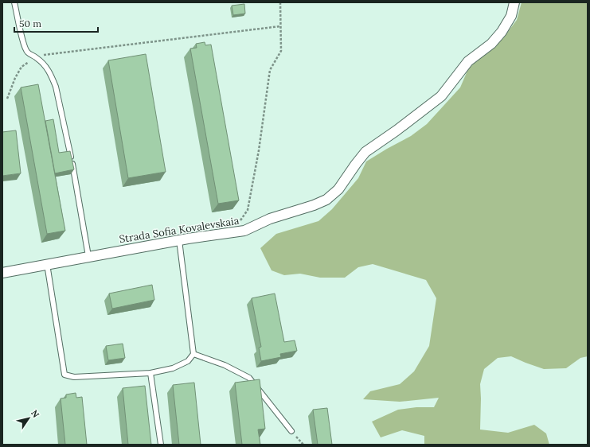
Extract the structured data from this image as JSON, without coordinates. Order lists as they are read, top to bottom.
{
  "streets": {
    "street": ["Strada Sofia Kovalevskaia"]
  },
  "scale_bar": "50 m",
  "north": "top right"
}
